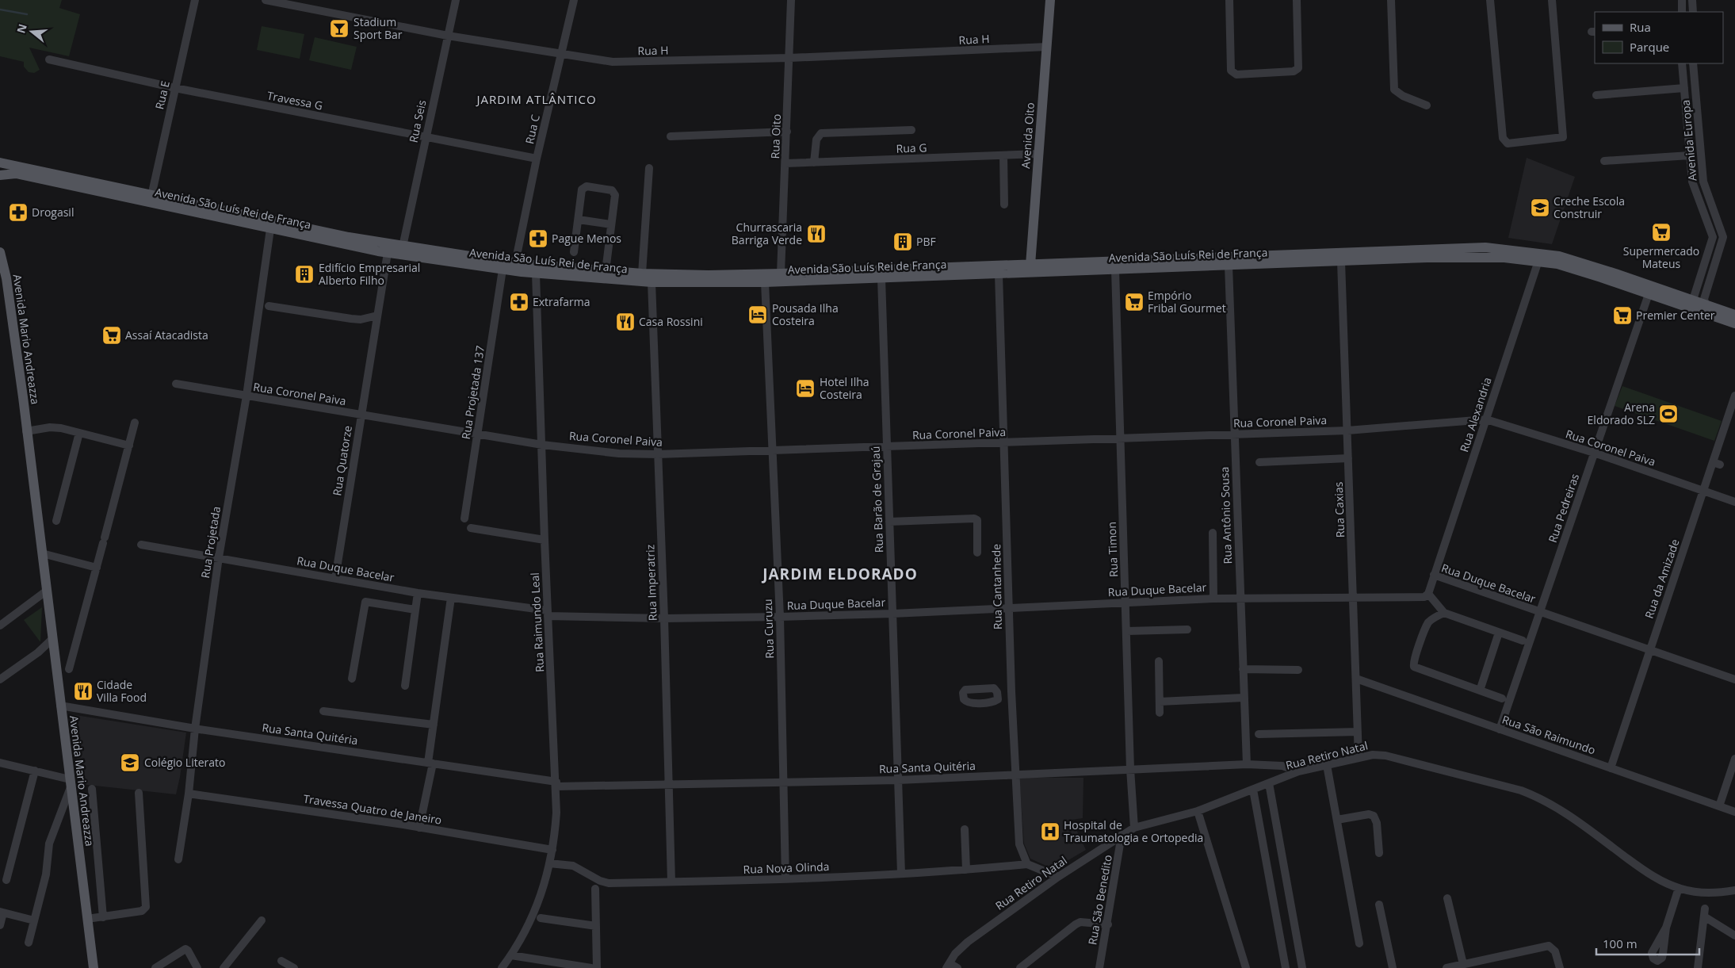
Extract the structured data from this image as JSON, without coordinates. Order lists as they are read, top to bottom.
{
  "streets": {
    "main road": ["Avenida Oito", "Avenida São Luís Rei de França", "Avenida Mario Andreazza"],
    "street": [
      "Rua H",
      "Rua E",
      "Travessa G",
      "Rua Seis",
      "Rua C",
      "Rua Oito",
      "Avenida Europa",
      "Rua G",
      "Rua Projetada 137",
      "Rua Coronel Paiva",
      "Rua Alexandria",
      "Rua Quatorze",
      "Rua Barão de Grajaú",
      "Rua Pedreiras",
      "Rua Caxias",
      "Rua Antônio Sousa",
      "Rua Projetada",
      "Rua Timon",
      "Rua Duque Bacelar",
      "Rua da Amizade",
      "Rua Imperatriz",
      "Rua Cantanhede",
      "Rua Raimundo Leal",
      "Rua Curuzu",
      "Rua Santa Quitéria",
      "Rua São Raimundo",
      "Rua Retiro Natal",
      "Travessa Quatro de Janeiro",
      "Rua Nova Olinda",
      "Rua São Benedito"
    ]
  },
  "crossings": [
    ["Rua H", "Rua Seis"],
    ["Rua H", "Rua C"],
    ["Rua H", "Avenida Oito"],
    ["Rua H", "Rua Oito"],
    ["Rua E", "Travessa G"],
    ["Rua E", "Avenida São Luís Rei de França"],
    ["Travessa G", "Rua Seis"],
    ["Travessa G", "Rua C"],
    ["Rua Seis", "Avenida São Luís Rei de França"],
    ["Rua C", "Avenida São Luís Rei de França"],
    ["Avenida Oito", "Rua G"],
    ["Avenida Oito", "Avenida São Luís Rei de França"],
    ["Rua Oito", "Rua G"],
    ["Rua Oito", "Avenida São Luís Rei de França"],
    ["Avenida Europa", "Avenida São Luís Rei de França"],
    ["Avenida São Luís Rei de França", "Rua Projetada 137"],
    ["Avenida São Luís Rei de França", "Rua Alexandria"],
    ["Avenida São Luís Rei de França", "Rua Quatorze"],
    ["Avenida São Luís Rei de França", "Rua Barão de Grajaú"],
    ["Avenida São Luís Rei de França", "Rua Pedreiras"],
    ["Avenida São Luís Rei de França", "Rua Caxias"],
    ["Avenida São Luís Rei de França", "Rua Antônio Sousa"],
    ["Avenida São Luís Rei de França", "Rua Projetada"],
    ["Avenida São Luís Rei de França", "Rua Timon"],
    ["Avenida São Luís Rei de França", "Rua Imperatriz"],
    ["Avenida São Luís Rei de França", "Rua Cantanhede"],
    ["Avenida São Luís Rei de França", "Rua Raimundo Leal"],
    ["Avenida São Luís Rei de França", "Rua Curuzu"],
    ["Avenida Mario Andreazza", "Rua Santa Quitéria"],
    ["Rua Projetada 137", "Rua Coronel Paiva"],
    ["Rua Coronel Paiva", "Rua Alexandria"],
    ["Rua Coronel Paiva", "Rua Quatorze"],
    ["Rua Coronel Paiva", "Rua Barão de Grajaú"],
    ["Rua Coronel Paiva", "Rua Pedreiras"],
    ["Rua Coronel Paiva", "Rua Caxias"],
    ["Rua Coronel Paiva", "Rua Antônio Sousa"],
    ["Rua Coronel Paiva", "Rua Projetada"],
    ["Rua Coronel Paiva", "Rua Timon"],
    ["Rua Coronel Paiva", "Rua da Amizade"],
    ["Rua Coronel Paiva", "Rua Imperatriz"],
    ["Rua Coronel Paiva", "Rua Cantanhede"],
    ["Rua Coronel Paiva", "Rua Raimundo Leal"],
    ["Rua Coronel Paiva", "Rua Curuzu"],
    ["Rua Alexandria", "Rua Duque Bacelar"],
    ["Rua Quatorze", "Rua Duque Bacelar"],
    ["Rua Barão de Grajaú", "Rua Duque Bacelar"],
    ["Rua Barão de Grajaú", "Rua Santa Quitéria"],
    ["Rua Barão de Grajaú", "Rua Nova Olinda"],
    ["Rua Pedreiras", "Rua Duque Bacelar"],
    ["Rua Pedreiras", "Rua São Raimundo"],
    ["Rua Caxias", "Rua Duque Bacelar"],
    ["Rua Caxias", "Rua São Raimundo"],
    ["Rua Caxias", "Rua Retiro Natal"],
    ["Rua Antônio Sousa", "Rua Duque Bacelar"],
    ["Rua Antônio Sousa", "Rua Santa Quitéria"],
    ["Rua Projetada", "Rua Duque Bacelar"],
    ["Rua Projetada", "Rua Santa Quitéria"],
    ["Rua Projetada", "Travessa Quatro de Janeiro"],
    ["Rua Timon", "Rua Duque Bacelar"],
    ["Rua Timon", "Rua Santa Quitéria"],
    ["Rua Timon", "Rua Retiro Natal"],
    ["Rua Duque Bacelar", "Rua da Amizade"],
    ["Rua Duque Bacelar", "Rua Imperatriz"],
    ["Rua Duque Bacelar", "Rua Cantanhede"],
    ["Rua Duque Bacelar", "Rua Raimundo Leal"],
    ["Rua Duque Bacelar", "Rua Curuzu"],
    ["Rua da Amizade", "Rua São Raimundo"],
    ["Rua Imperatriz", "Rua Santa Quitéria"],
    ["Rua Imperatriz", "Rua Nova Olinda"],
    ["Rua Cantanhede", "Rua Santa Quitéria"],
    ["Rua Cantanhede", "Rua Nova Olinda"],
    ["Rua Raimundo Leal", "Rua Santa Quitéria"],
    ["Rua Raimundo Leal", "Travessa Quatro de Janeiro"],
    ["Rua Raimundo Leal", "Rua Nova Olinda"],
    ["Rua Curuzu", "Rua Santa Quitéria"],
    ["Rua Curuzu", "Rua Nova Olinda"],
    ["Rua Santa Quitéria", "Rua Retiro Natal"],
    ["Rua Retiro Natal", "Rua São Benedito"]
  ],
  "districts": ["JARDIM ATLÂNTICO", "JARDIM ELDORADO"],
  "places": {
    "bar": ["Stadium Sport Bar"],
    "school or university": ["Creche Escola Construir", "Colégio Literato"],
    "pharmacy": ["Drogasil", "Pague Menos", "Extrafarma"],
    "supermarket": [
      "Supermercado Mateus",
      "Empório Fribal Gourmet",
      "Premier Center",
      "Assaí Atacadista"
    ],
    "restaurant": ["Churrascaria Barriga Verde", "Casa Rossini", "Cidade Villa Food"],
    "building": ["PBF", "Edifício Empresarial Alberto Filho"],
    "hotel": ["Pousada Ilha Costeira", "Hotel Ilha Costeira"],
    "sports": ["Arena Eldorado SLZ"],
    "hospital": ["Hospital de Traumatologia e Ortopedia"]
  },
  "legend": ["Rua", "Parque"],
  "scale_bar": "100 m",
  "north": "left"
}
